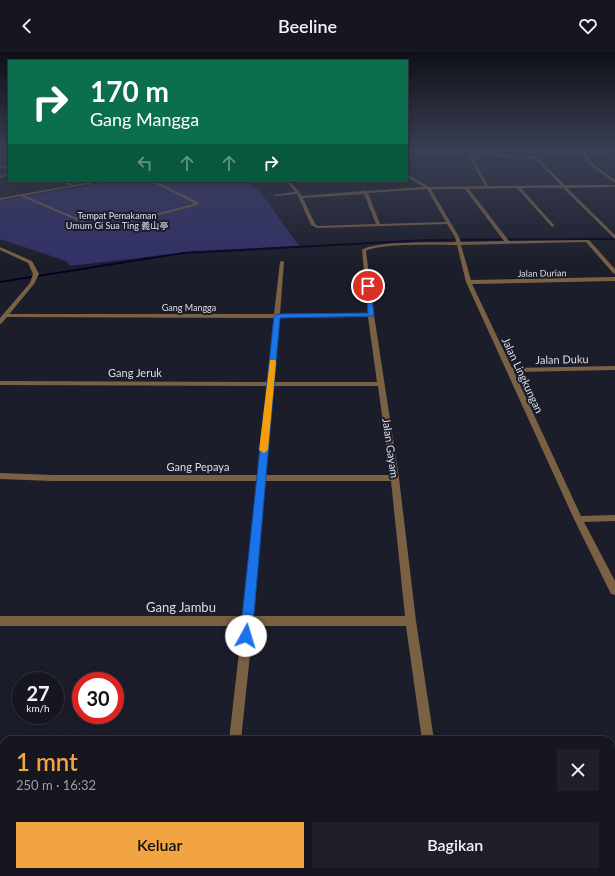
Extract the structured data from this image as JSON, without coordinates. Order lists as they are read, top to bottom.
{
  "streets": {
    "street": [
      "Jalan Durian",
      "Gang Mangga",
      "Jalan Duku",
      "Gang Jeruk",
      "Jalan Lingkungan",
      "Jalan Gayam",
      "Gang Pepaya",
      "Gang Jambu"
    ]
  },
  "crossings": [
    ["Jalan Durian", "Jalan Lingkungan"],
    ["Gang Mangga", "Jalan Gayam"],
    ["Jalan Duku", "Jalan Lingkungan"],
    ["Gang Jeruk", "Jalan Gayam"],
    ["Jalan Lingkungan", "Jalan Gayam"],
    ["Jalan Gayam", "Gang Pepaya"],
    ["Jalan Gayam", "Gang Jambu"]
  ],
  "parks": ["Tempat Pemakaman Umum Gi Sua Ting 義山亭"],
  "page": {
    "header": "Beeline",
    "turn": ["170 m", "Gang Mangga"],
    "speed": "27 km/h",
    "limit": "30",
    "heading": ["1 mnt", "250 m · 16:32"],
    "buttons": ["Keluar", "Bagikan"]
  }
}
